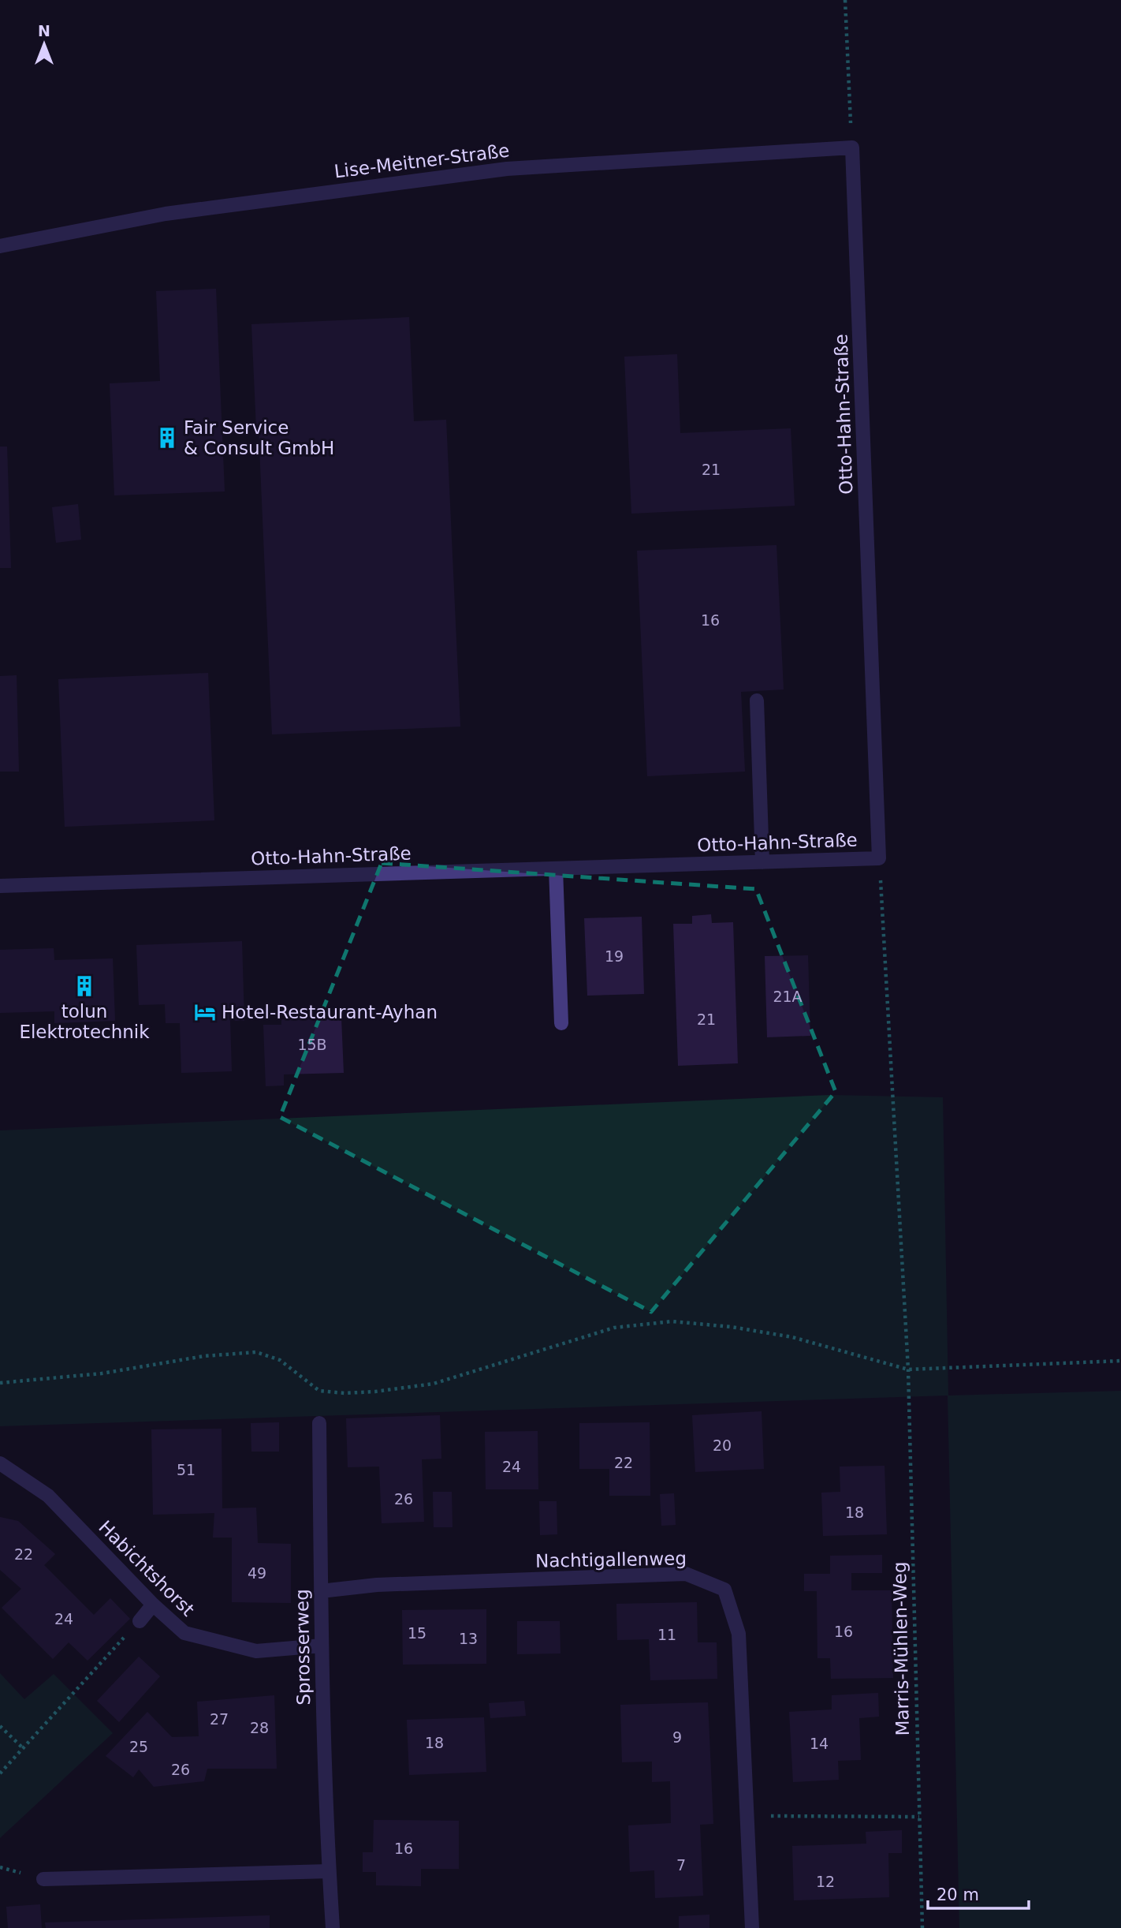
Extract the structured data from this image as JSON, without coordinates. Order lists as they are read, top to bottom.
{
  "streets": {
    "street": [
      "Lise-Meitner-Straße",
      "Otto-Hahn-Straße",
      "Nachtigallenweg",
      "Habichtshorst",
      "Sprosserweg"
    ],
    "path": ["Marris-Mühlen-Weg"]
  },
  "crossings": [
    ["Lise-Meitner-Straße", "Otto-Hahn-Straße"],
    ["Otto-Hahn-Straße", "Marris-Mühlen-Weg"],
    ["Nachtigallenweg", "Sprosserweg"],
    ["Habichtshorst", "Sprosserweg"]
  ],
  "places": {
    "building": ["Fair Service & Consult GmbH", "tolun Elektrotechnik"],
    "hotel": ["Hotel-Restaurant-Ayhan"]
  },
  "house_numbers": [
    "21",
    "16",
    "19",
    "21A",
    "21",
    "15B",
    "20",
    "22",
    "24",
    "51",
    "26",
    "18",
    "22",
    "49",
    "24",
    "16",
    "15",
    "11",
    "13",
    "27",
    "28",
    "9",
    "18",
    "14",
    "25",
    "26",
    "16",
    "7",
    "12"
  ],
  "scale_bar": "20 m",
  "north": "top"
}
